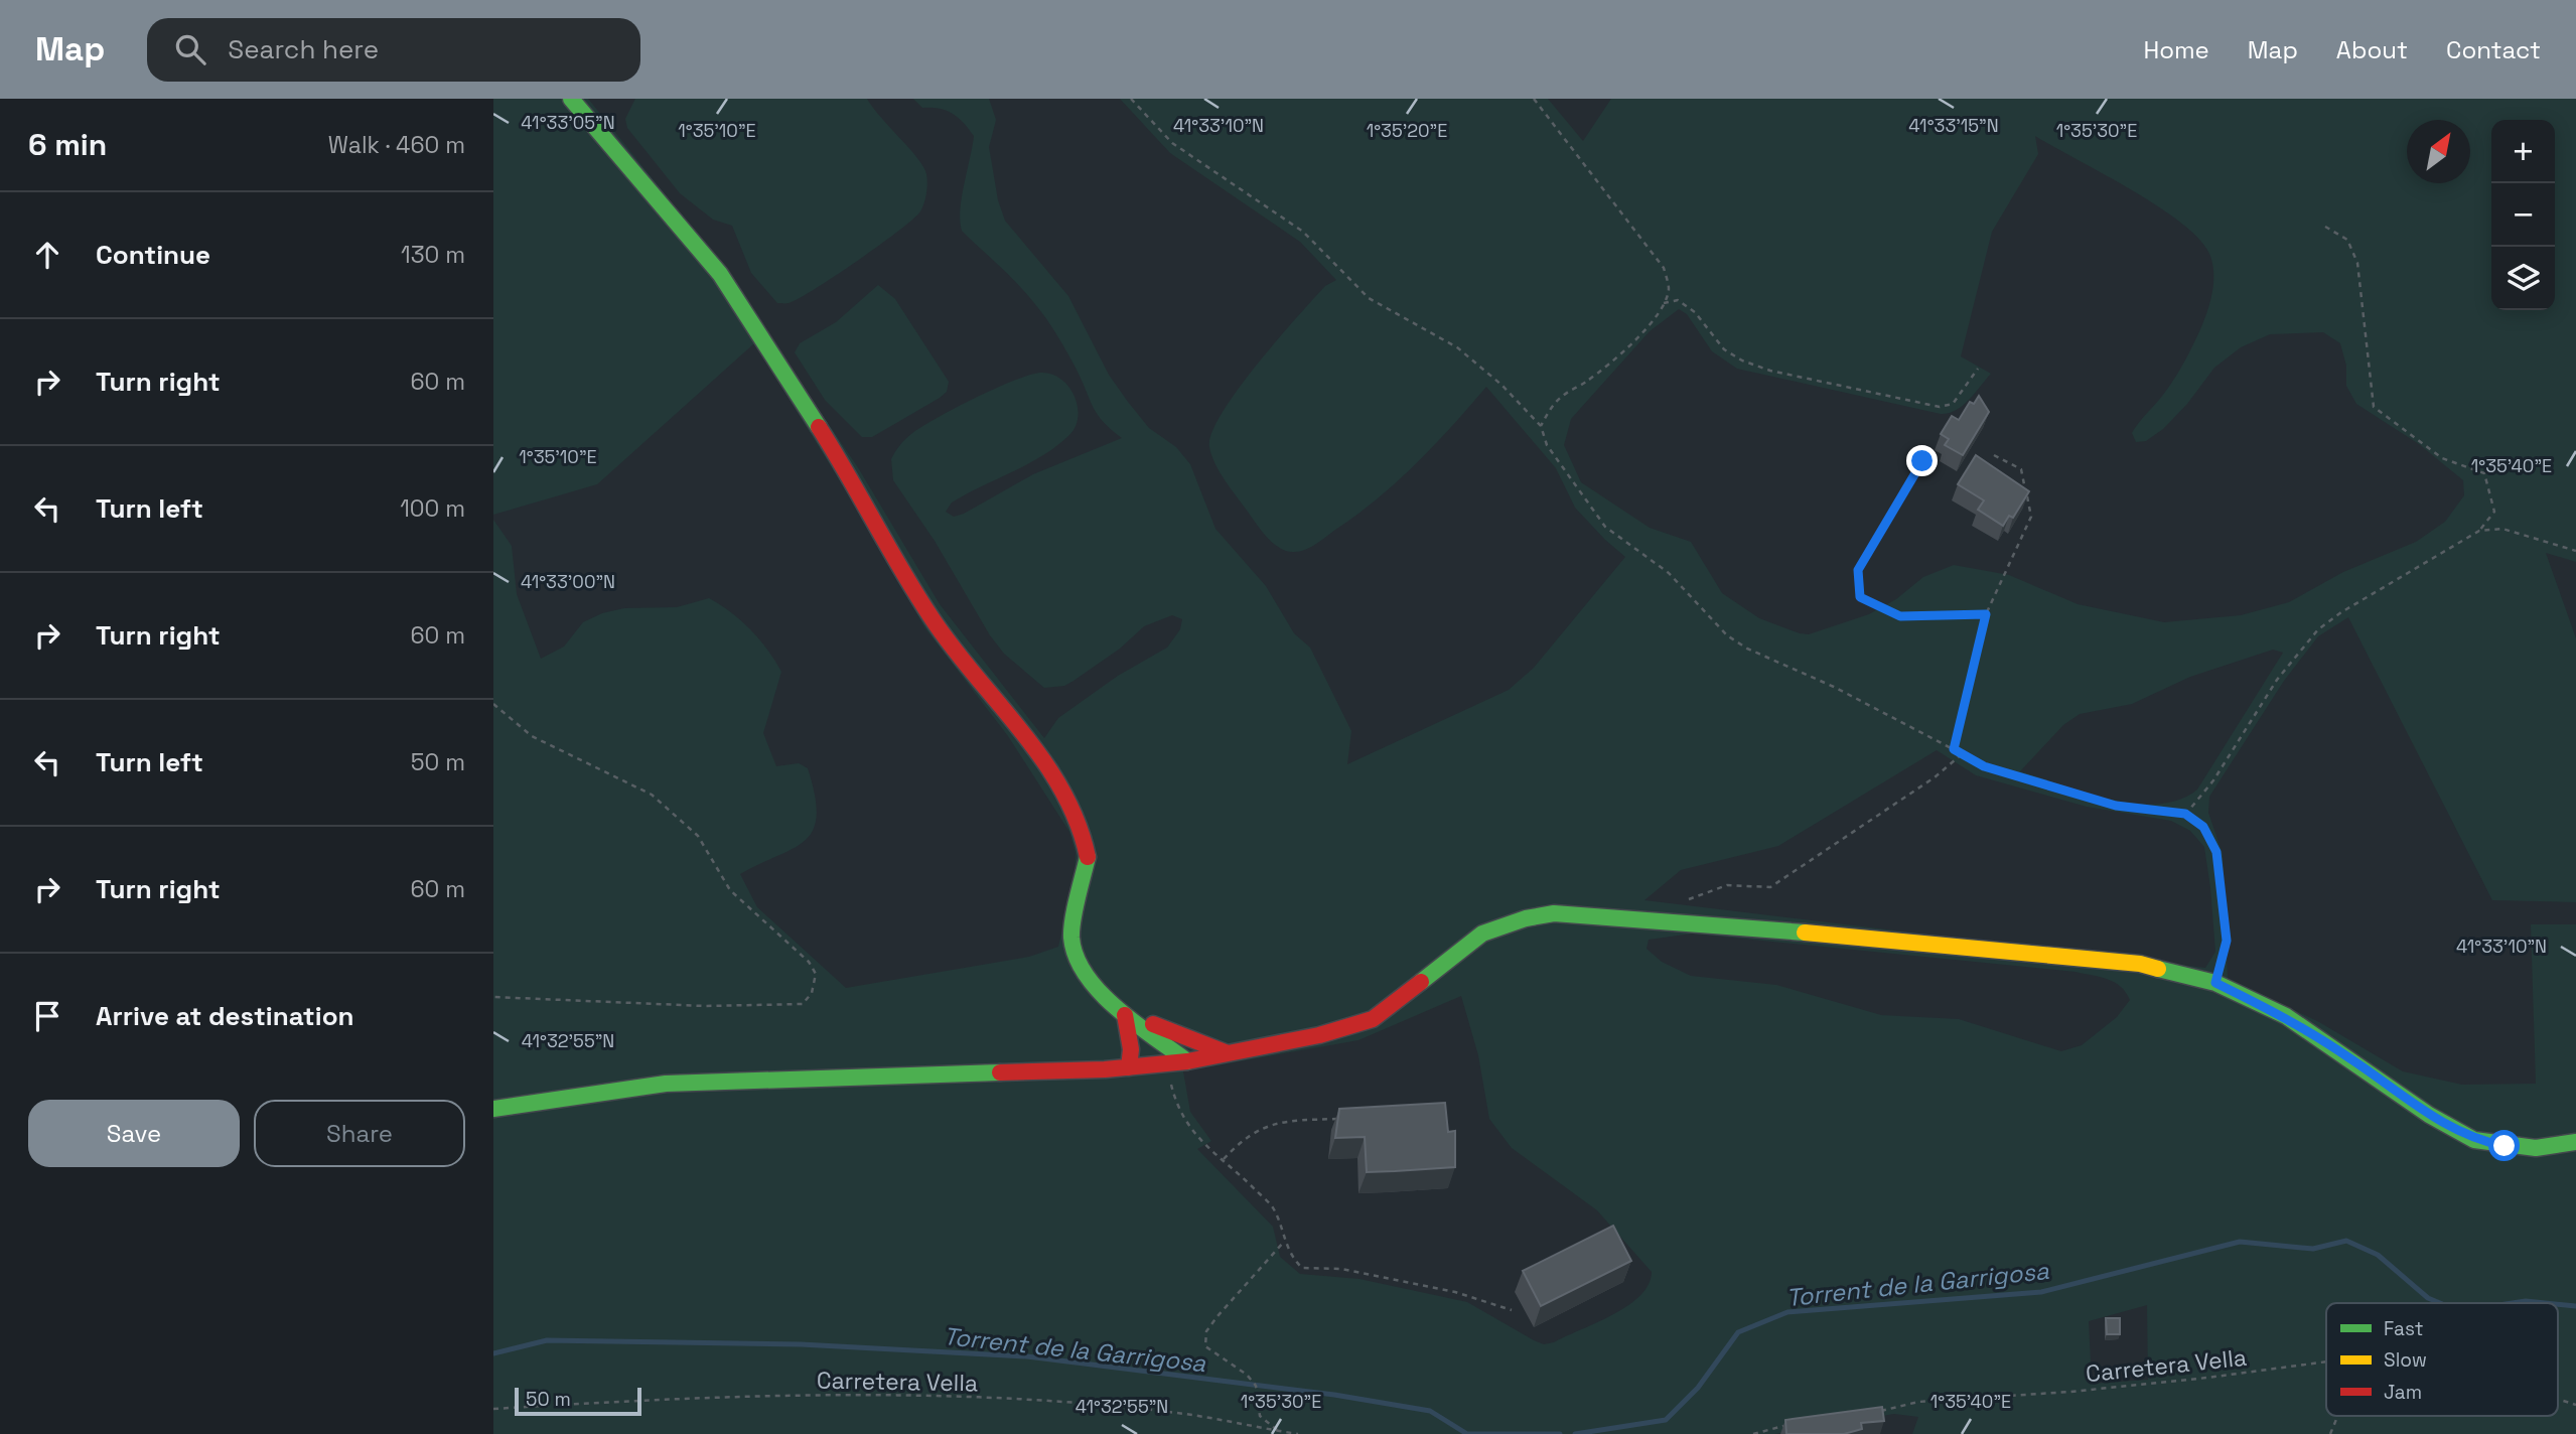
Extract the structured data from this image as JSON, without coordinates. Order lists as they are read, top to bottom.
{
  "streets": {
    "path": ["Carretera Vella"]
  },
  "water": ["Torrent de la Garrigosa"],
  "legend": ["Fast", "Slow", "Jam"],
  "scale_bar": "50 m",
  "north": "top right",
  "page": {
    "header": "Map",
    "search": "Search here",
    "nav": [
      "Home",
      "Map",
      "About",
      "Contact"
    ],
    "heading": ["6 min", "Walk · 460 m"],
    "map_buttons": ["+", "−"],
    "list": [
      ["Continue", "130 m"],
      ["Turn right", "60 m"],
      ["Turn left", "100 m"],
      ["Turn right", "60 m"],
      ["Turn left", "50 m"],
      ["Turn right", "60 m"],
      "Arrive at destination"
    ],
    "buttons": ["Save", "Share"],
    "scale": "50 m"
  },
  "coordinates": [
    "41°33'05\"N",
    "41°33'10\"N",
    "41°33'15\"N",
    "1°35'10\"E",
    "1°35'20\"E",
    "1°35'30\"E",
    "1°35'40\"E",
    "41°33'00\"N",
    "41°32'55\"N"
  ]
}
